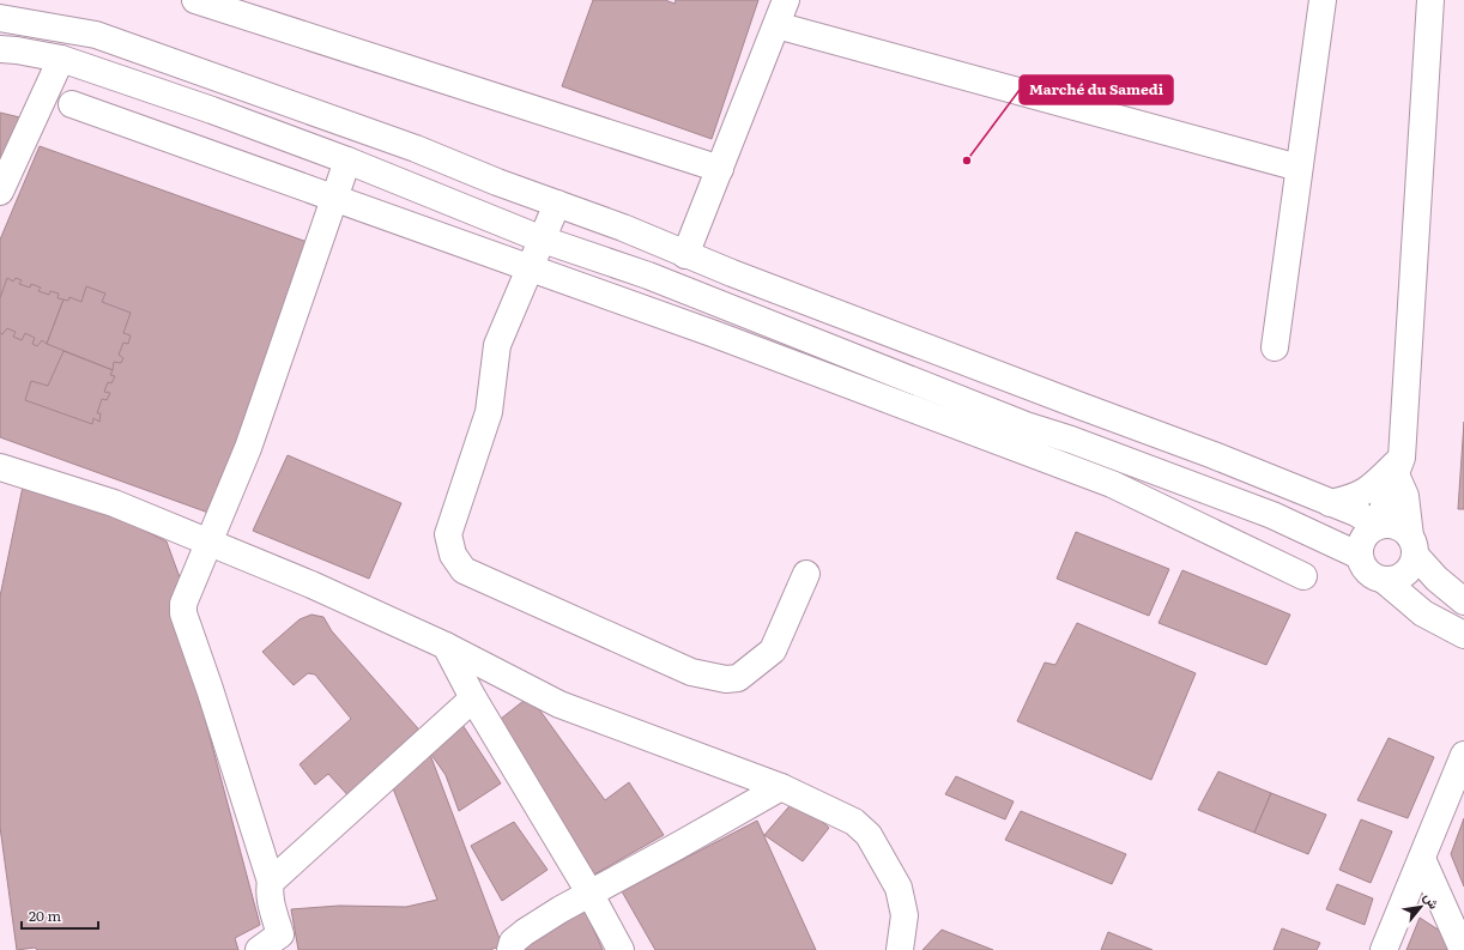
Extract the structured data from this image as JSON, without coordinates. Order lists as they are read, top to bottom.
{
  "places": ["Marché du Samedi"],
  "scale_bar": "20 m",
  "north": "top right"
}
